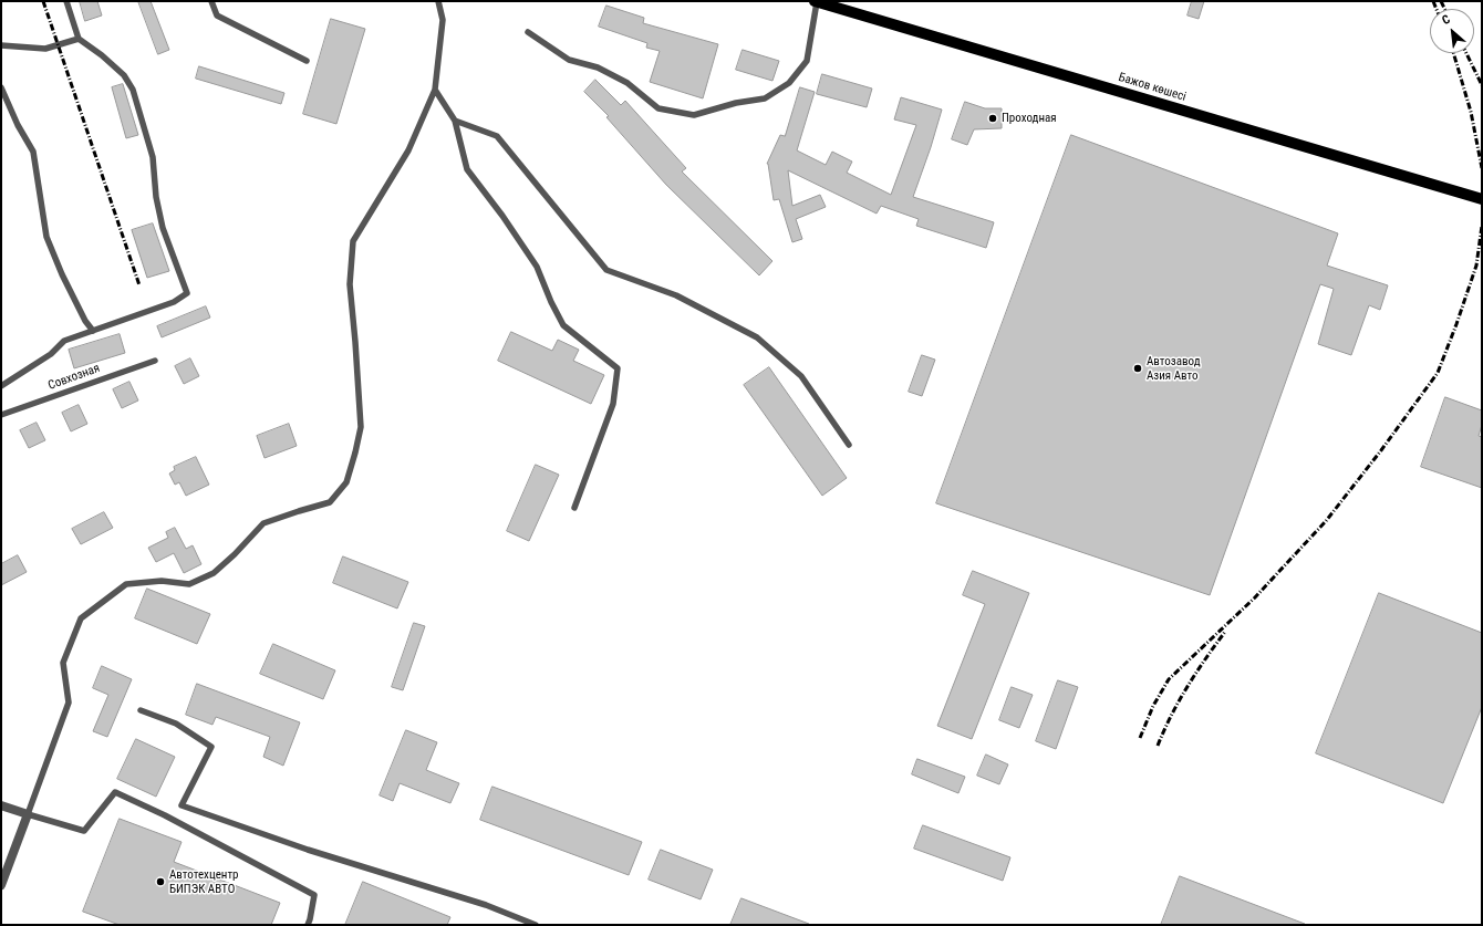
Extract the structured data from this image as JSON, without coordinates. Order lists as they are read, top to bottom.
{
  "streets": {
    "main road": ["Бажов көшесі"],
    "lane": ["Совхозная"]
  },
  "places": ["Проходная", "Автозавод Азия Авто", "Автотехцентр БИПЭК АВТО"],
  "north": "top left"
}
